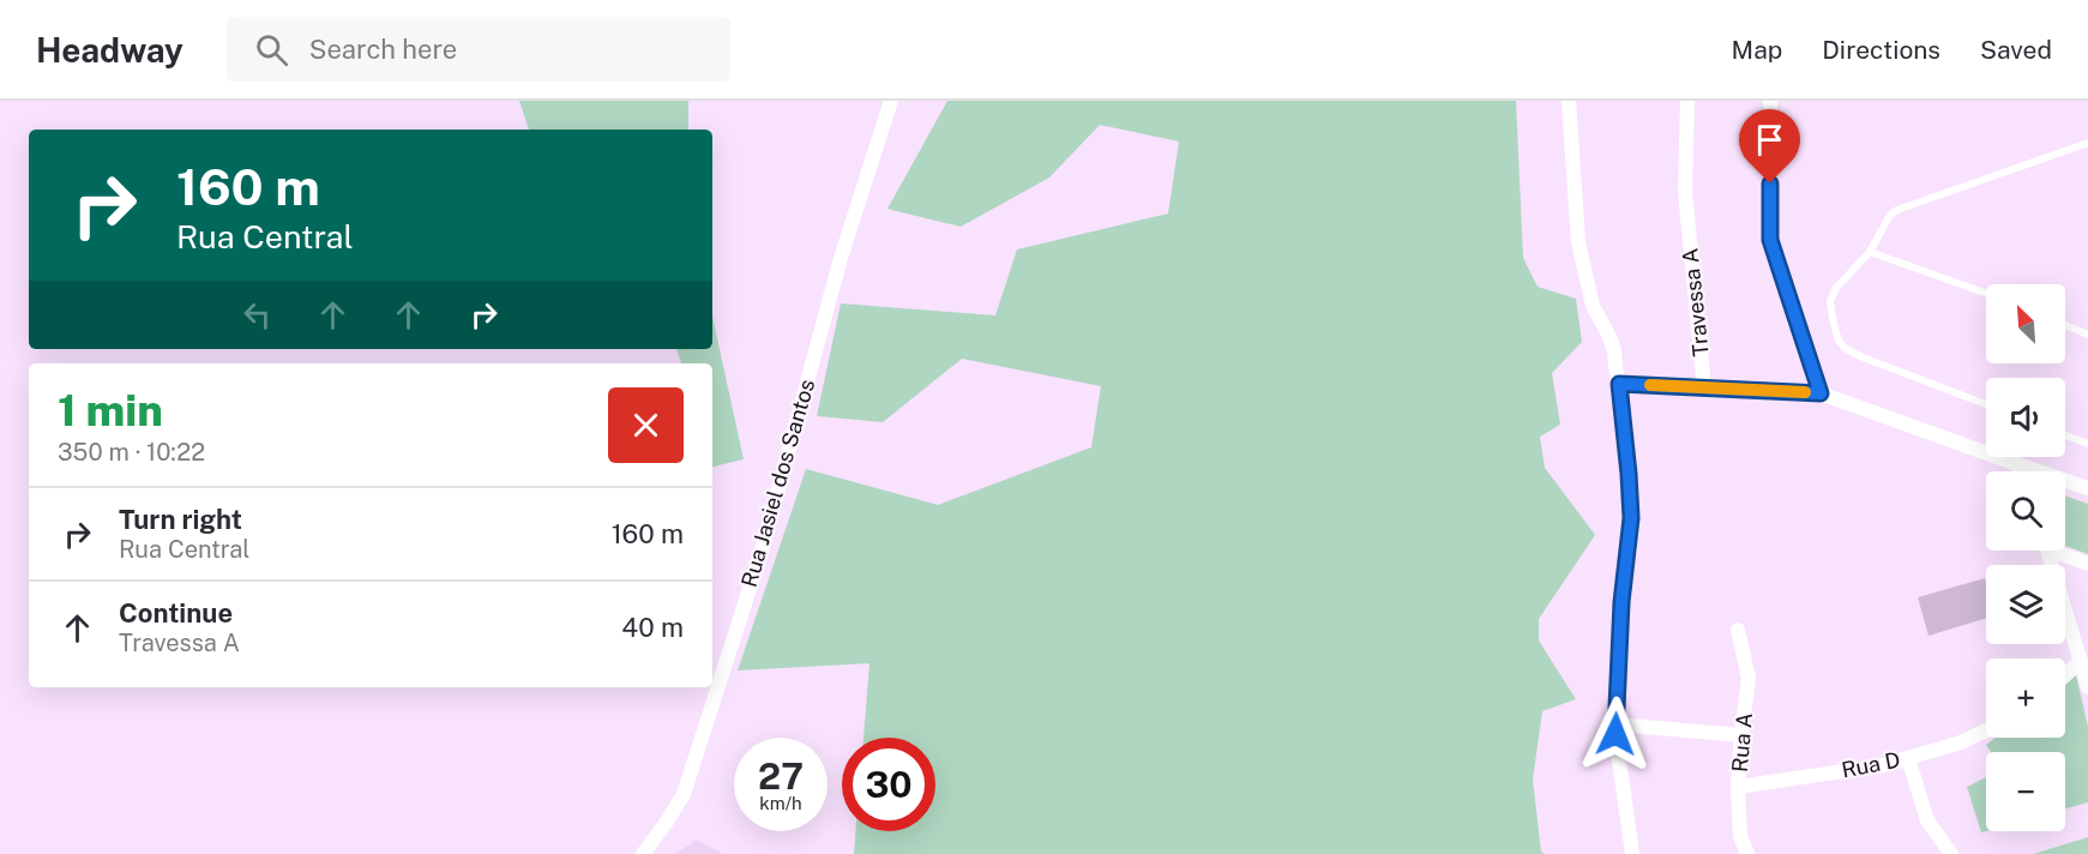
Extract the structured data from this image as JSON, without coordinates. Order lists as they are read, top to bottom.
{
  "streets": {
    "street": [
      "Travessa A",
      "Rua Jasiel dos Santos",
      "Rua A",
      "Rua D"
    ]
  },
  "crossings": [
    ["Rua A", "Rua D"]
  ],
  "north": "top left",
  "page": {
    "header": "Headway",
    "search": "Search here",
    "nav": ["Map", "Directions", "Saved"],
    "turn": ["160 m", "Rua Central"],
    "map_buttons": ["+", "−"],
    "heading": ["1 min", "350 m · 10:22"],
    "list": [
      {
        "name": "Turn right",
        "note": "Rua Central",
        "value": "160 m"
      },
      {
        "name": "Continue",
        "note": "Travessa A",
        "value": "40 m"
      }
    ],
    "speed": "27 km/h",
    "limit": "30"
  }
}
